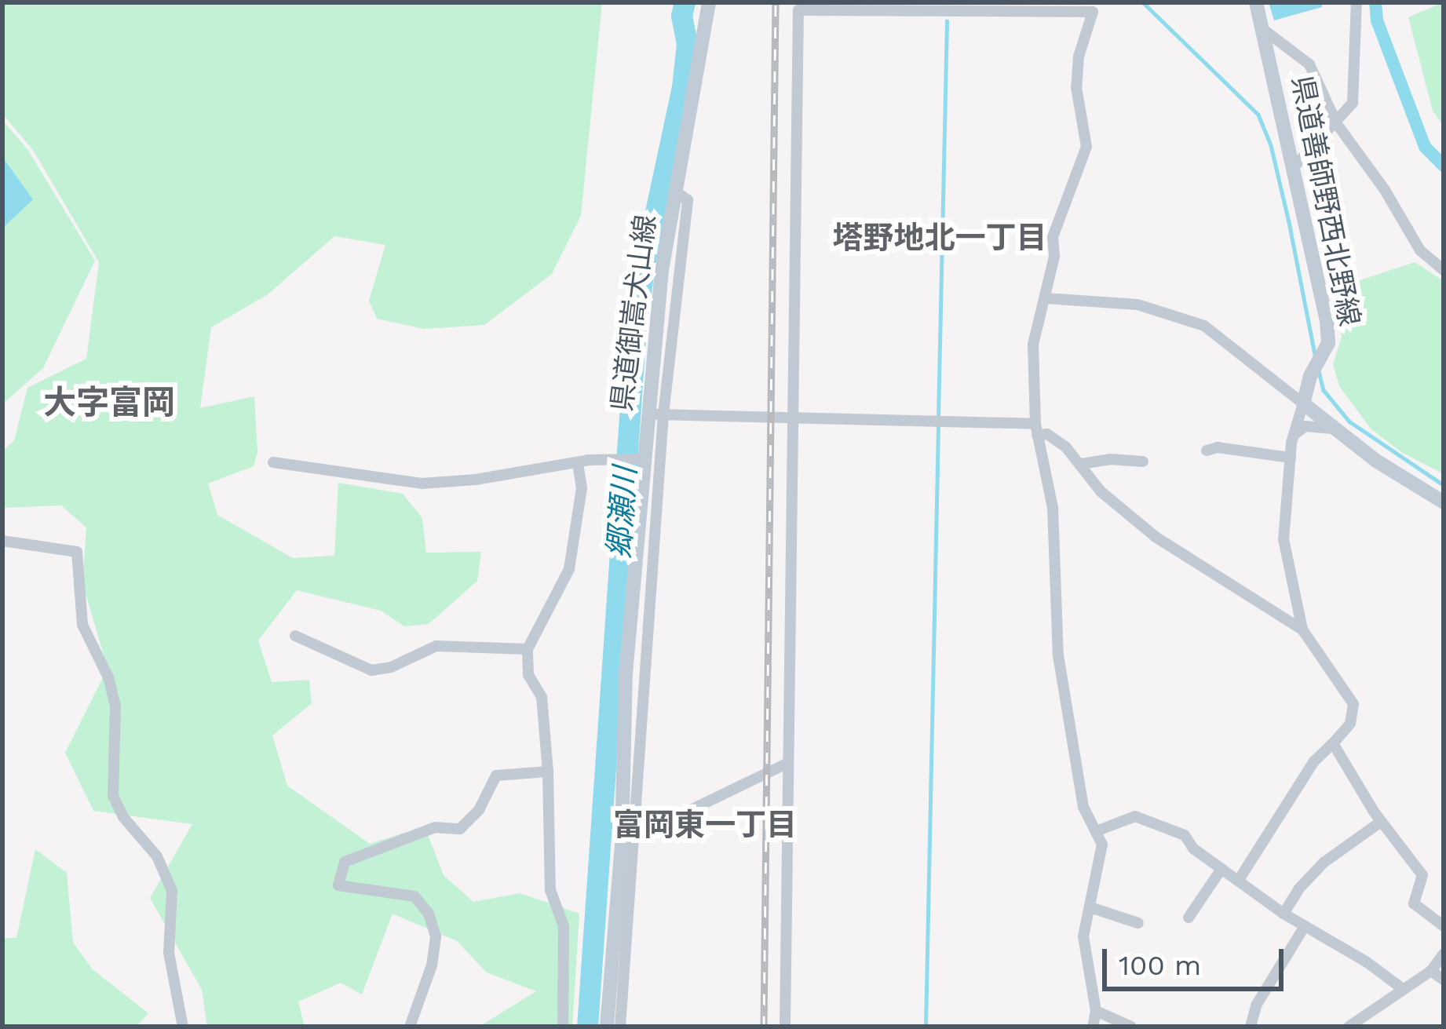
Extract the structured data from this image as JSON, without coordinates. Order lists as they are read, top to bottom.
{
  "streets": {
    "main road": ["県道善師野西北野線", "県道御嵩犬山線"]
  },
  "districts": ["塔野地北一丁目", "大字富岡", "富岡東一丁目"],
  "water": ["郷瀬川"],
  "scale_bar": "100 m"
}
